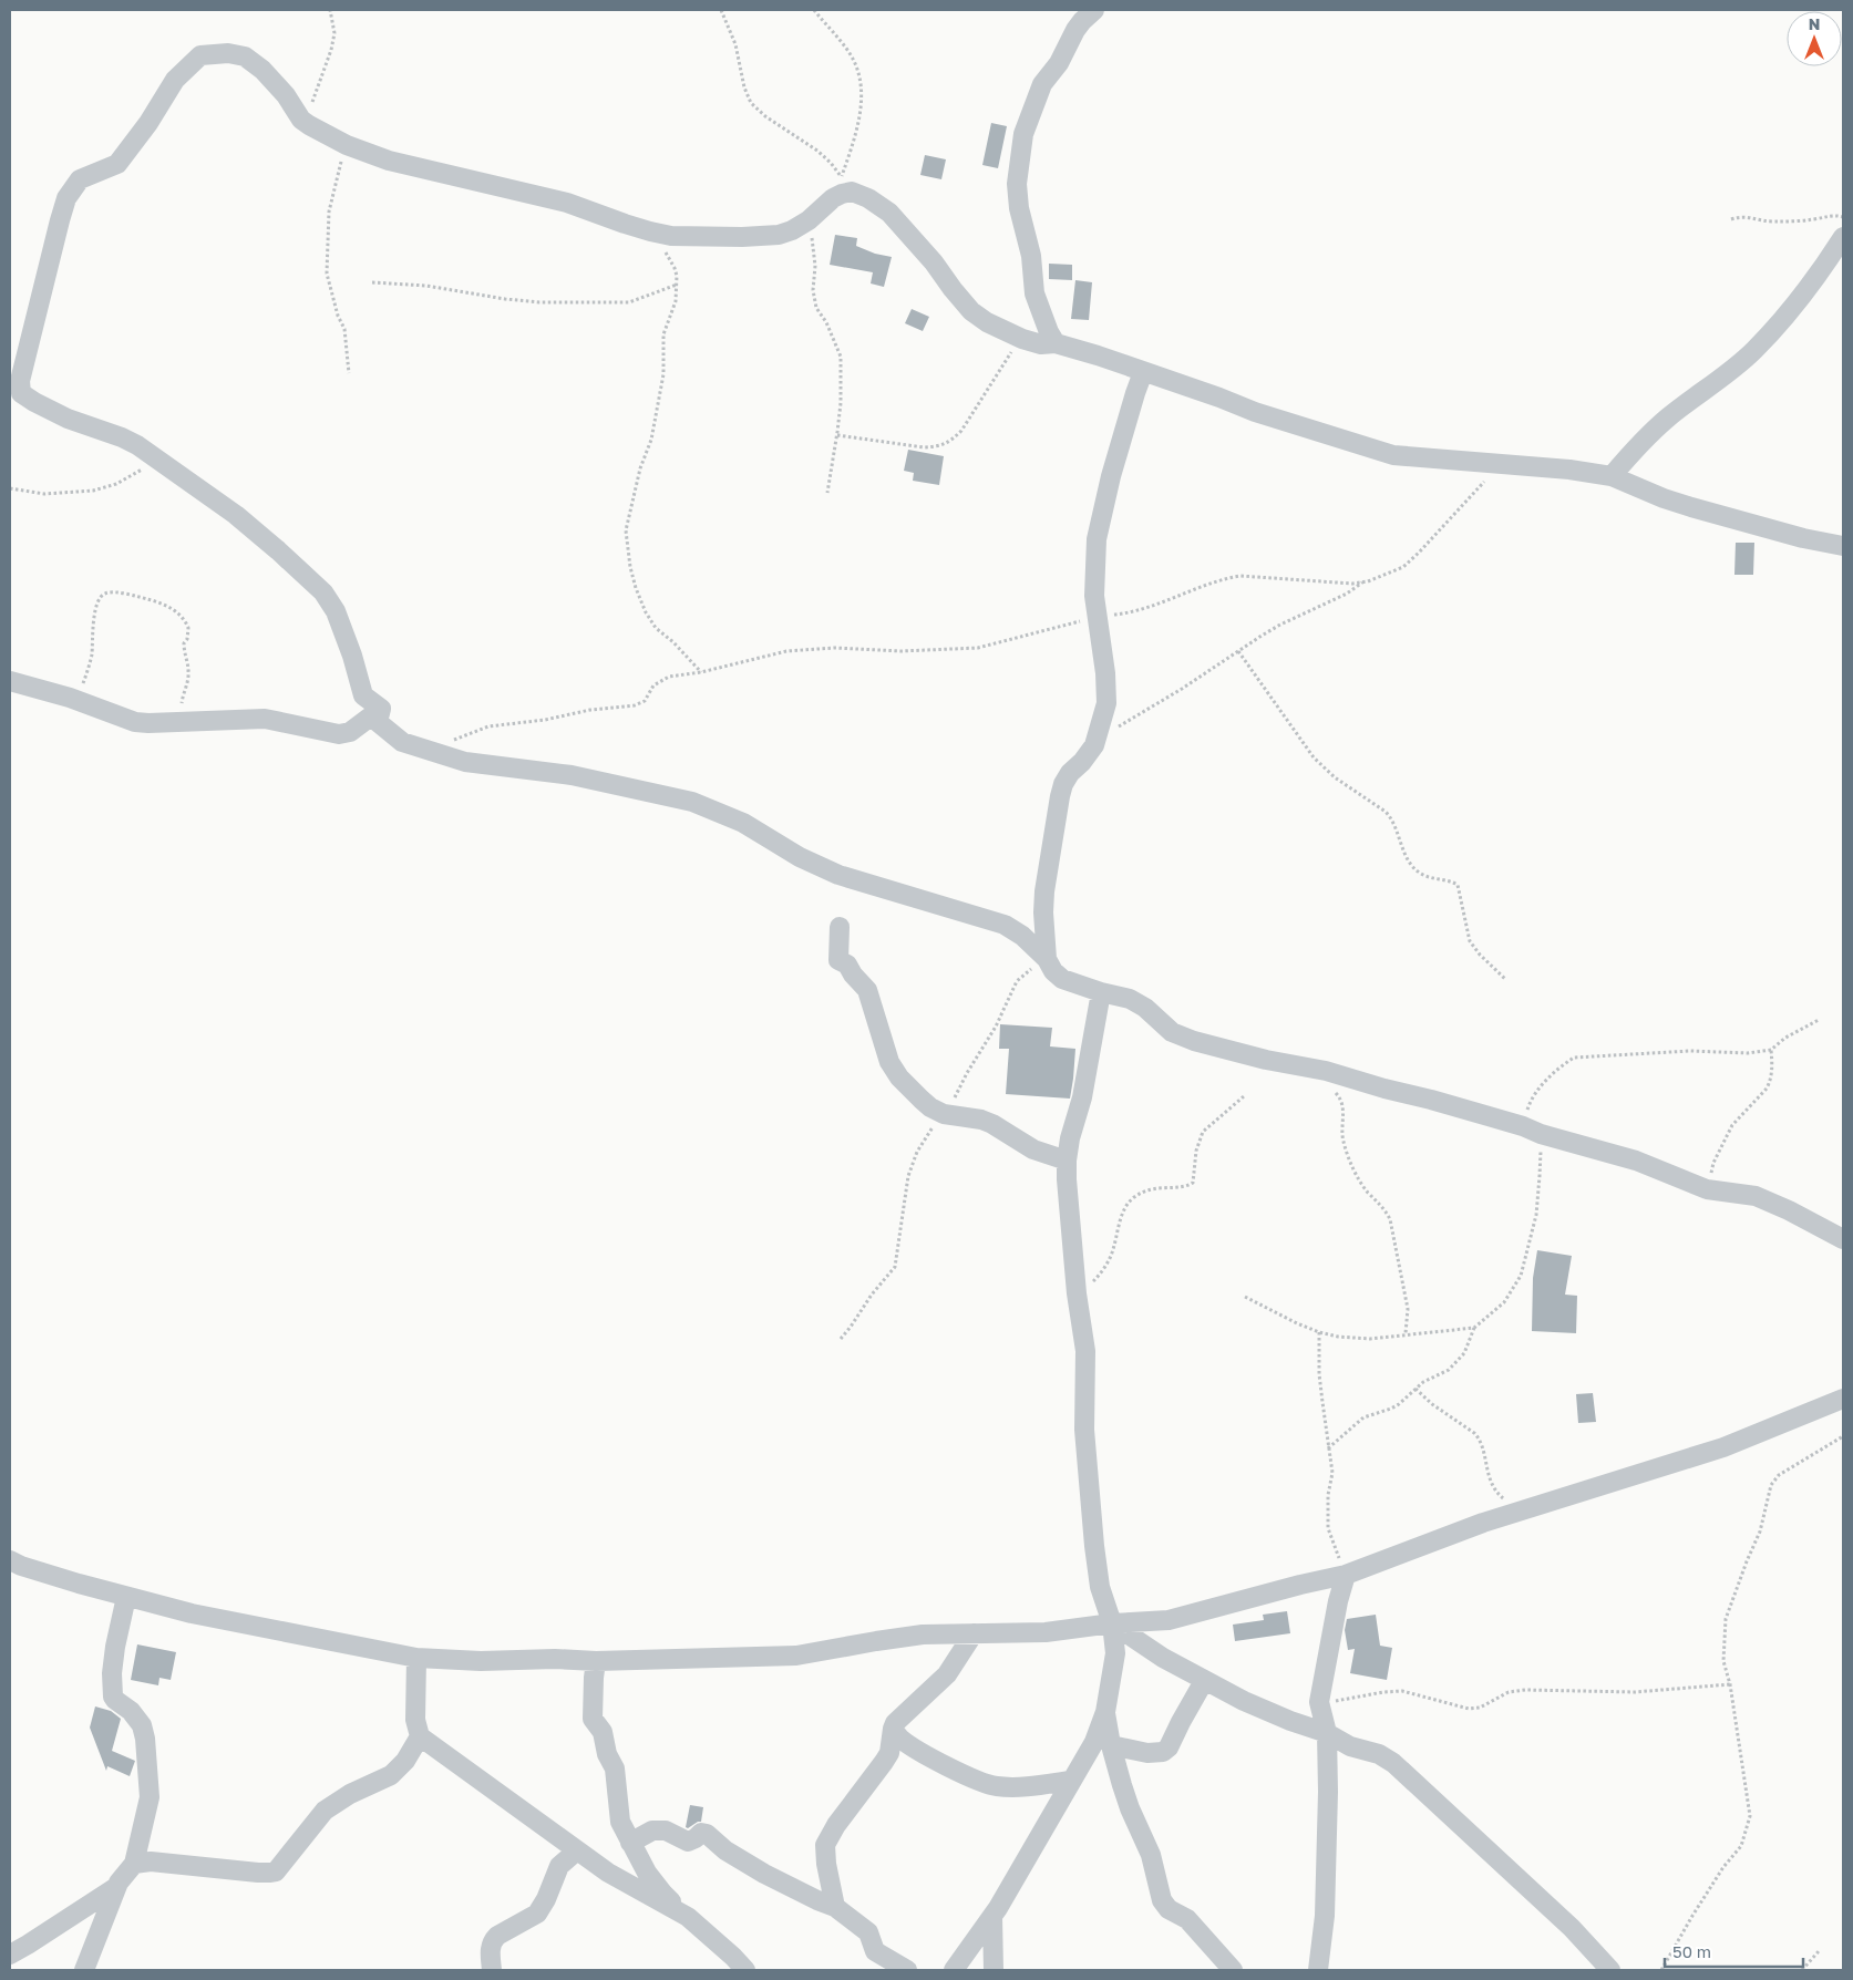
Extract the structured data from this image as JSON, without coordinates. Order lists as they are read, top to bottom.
{
  "scale_bar": "50 m",
  "north": "top"
}
